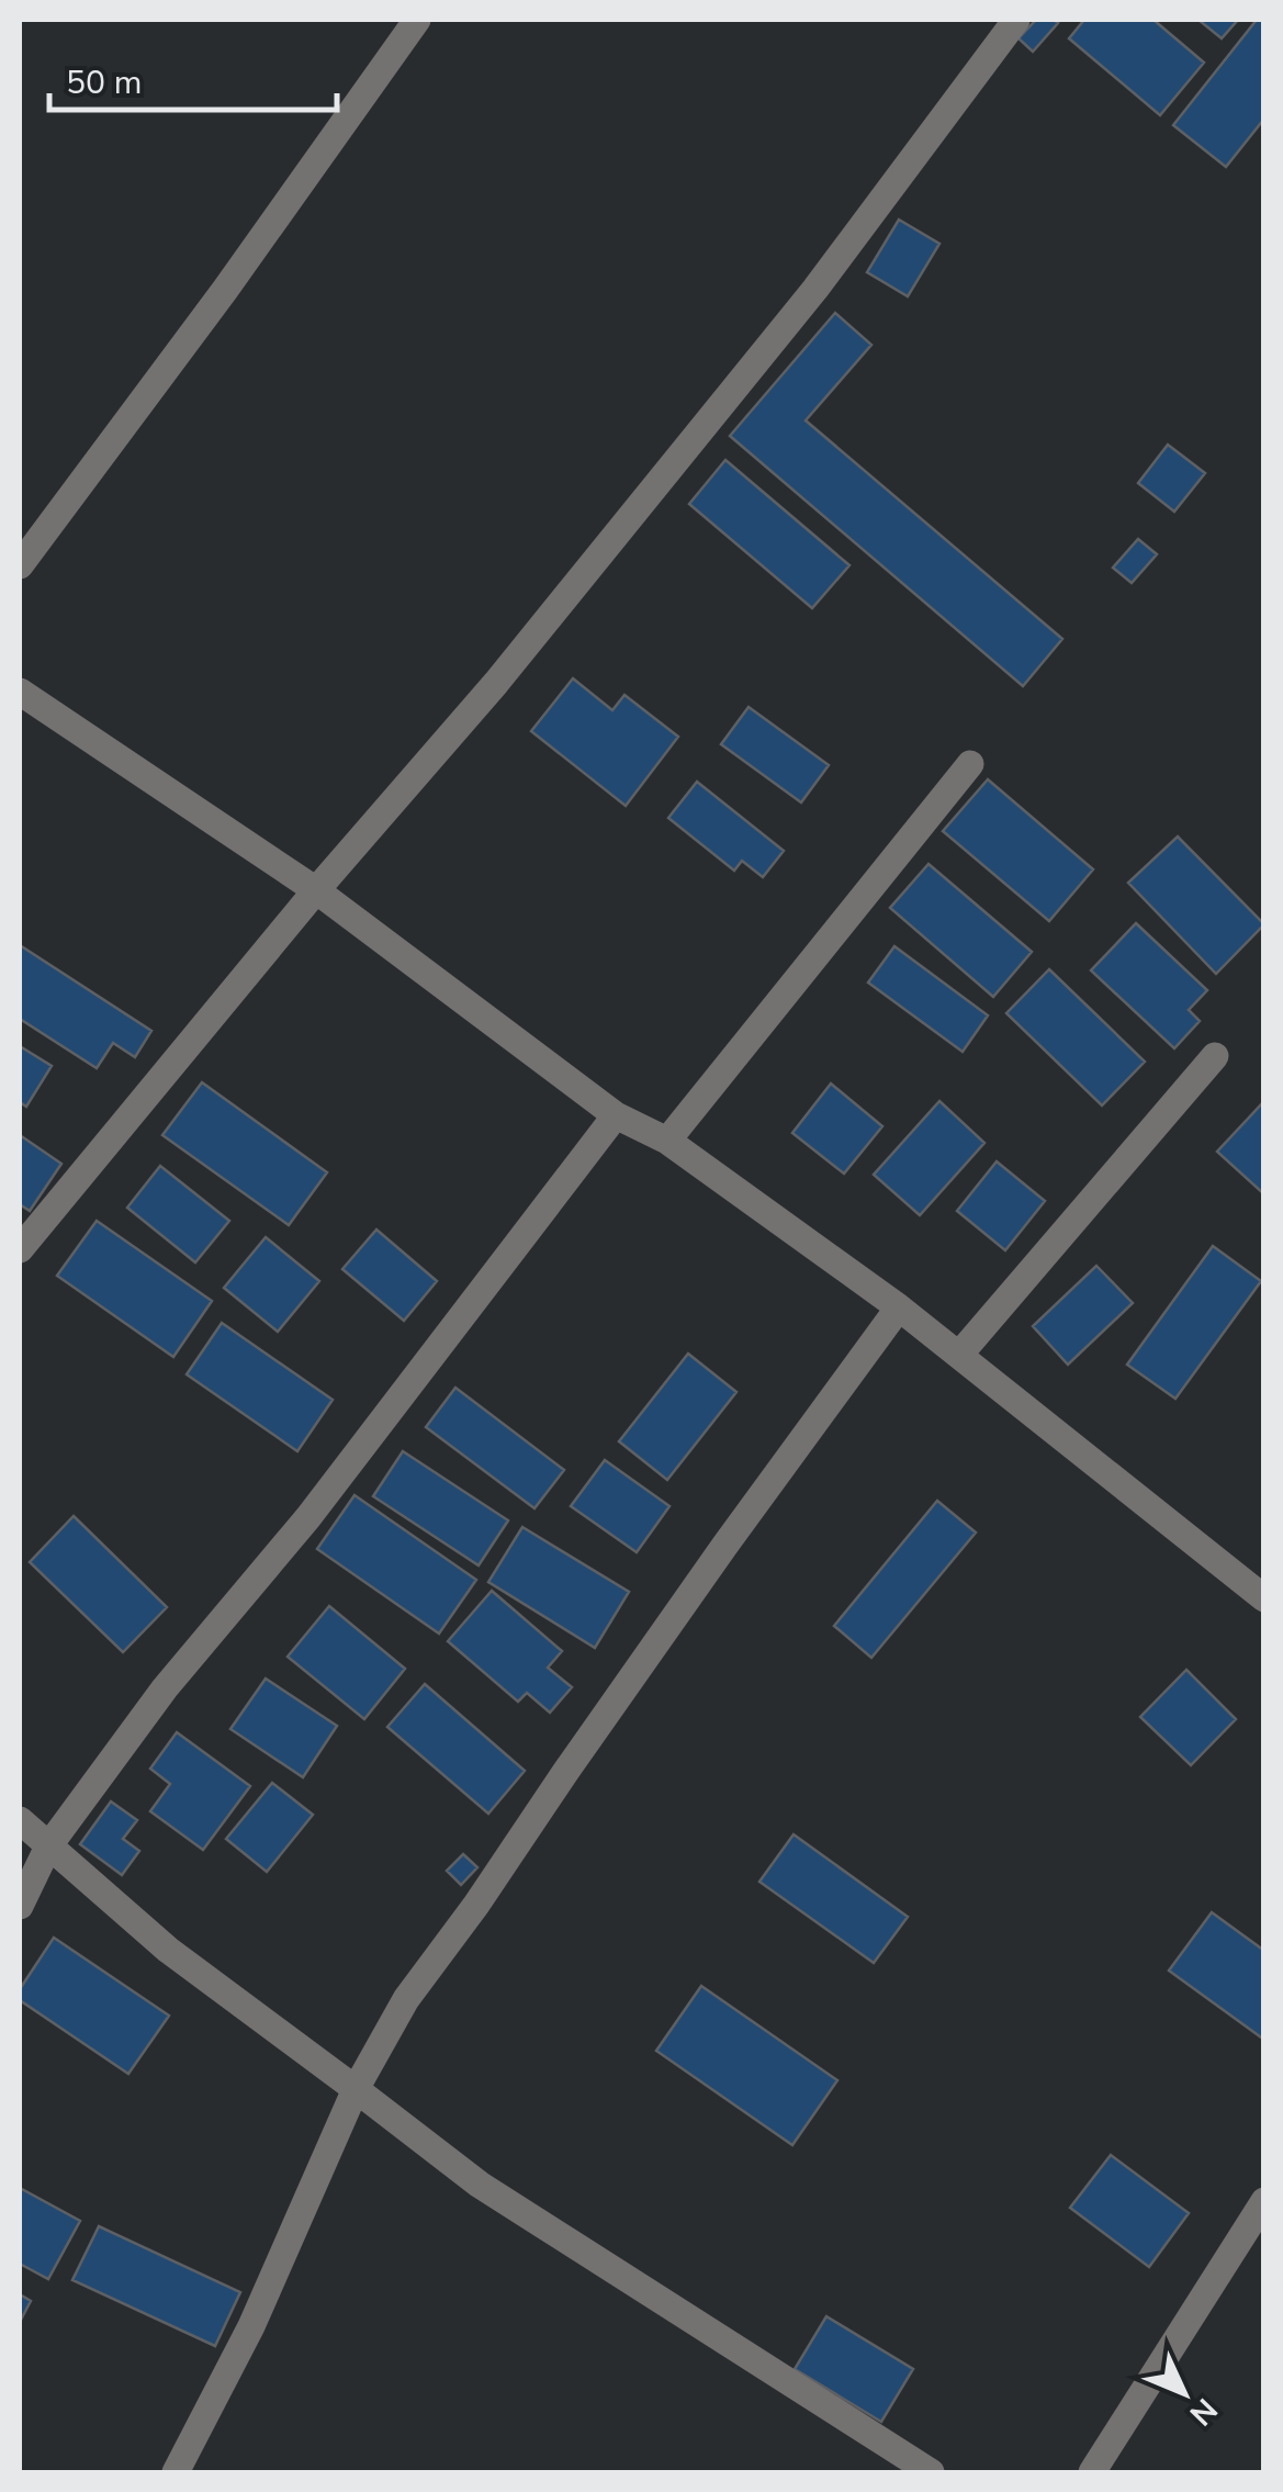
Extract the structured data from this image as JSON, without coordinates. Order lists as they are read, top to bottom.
{
  "scale_bar": "50 m",
  "north": "bottom right"
}
